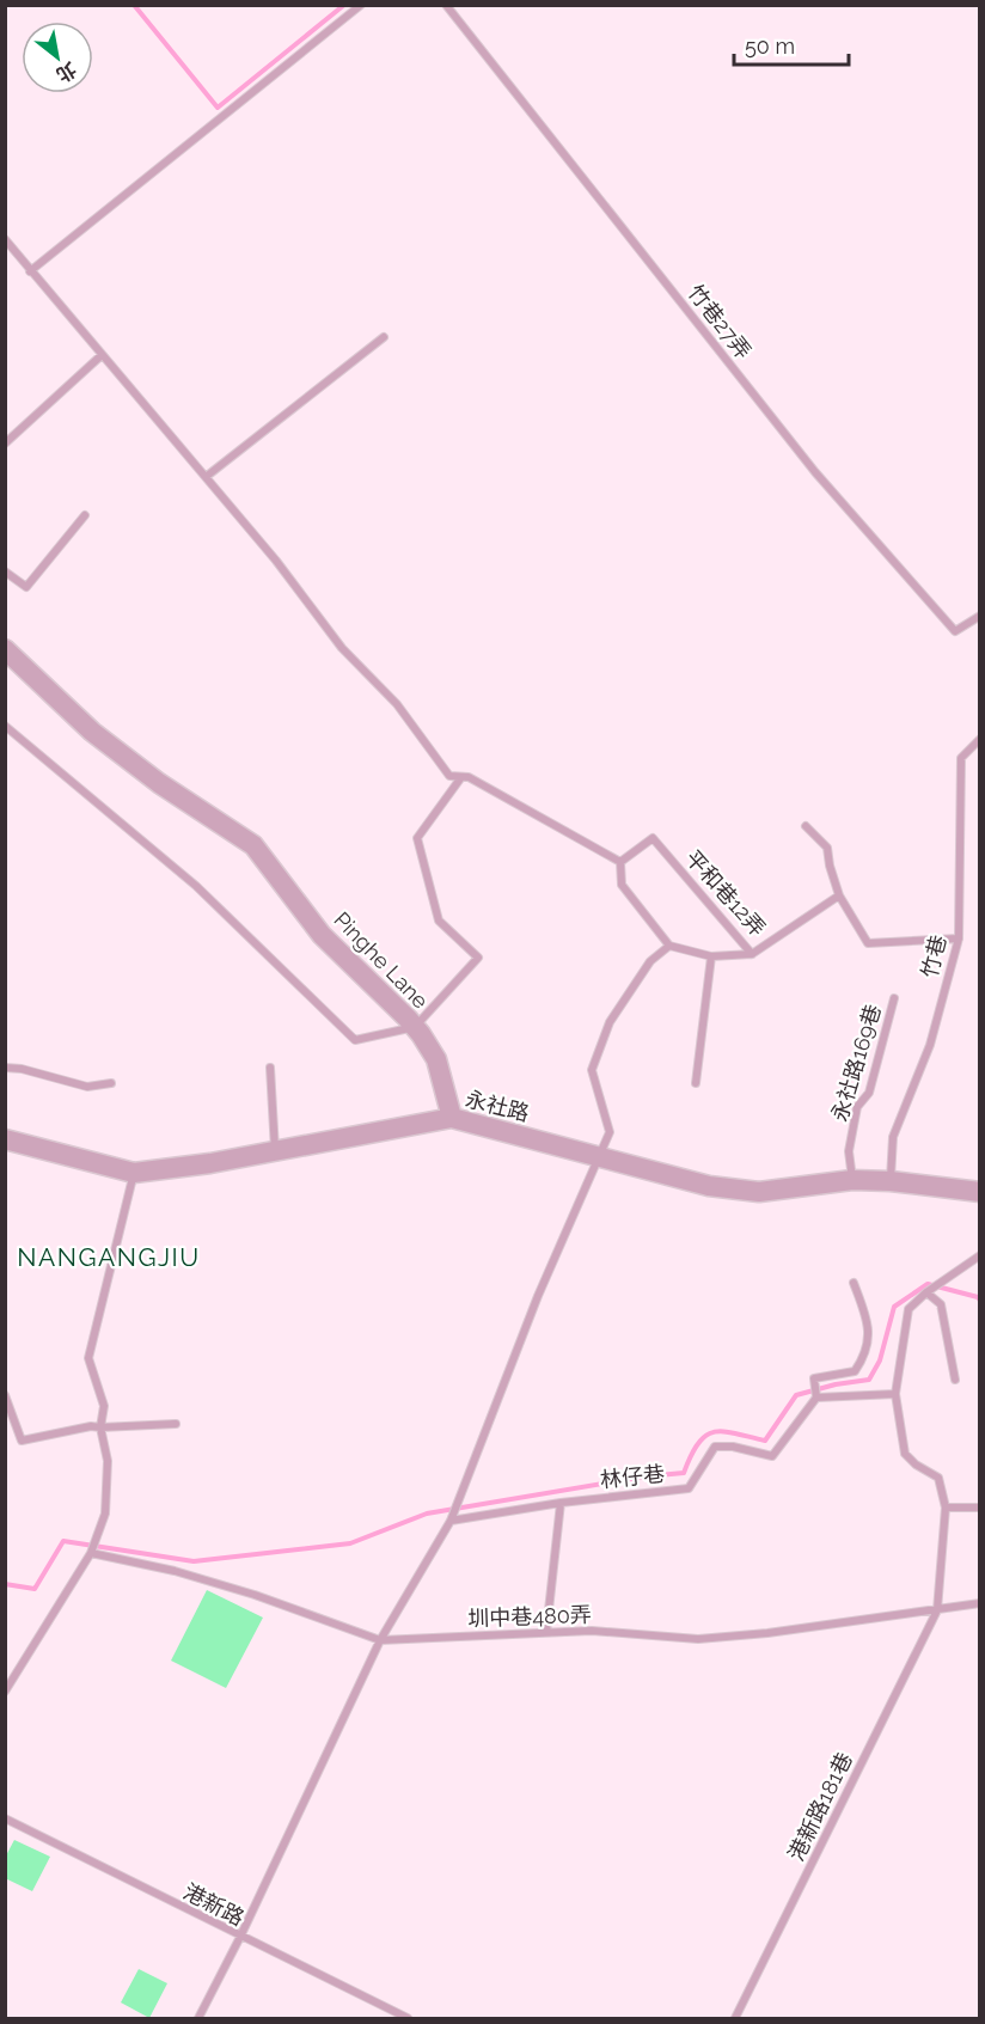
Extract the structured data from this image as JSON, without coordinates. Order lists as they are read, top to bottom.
{
  "streets": {
    "street": ["Pinghe Lane", "永社路"],
    "lane": [
      "竹巷27弄",
      "平和巷12弄",
      "竹巷",
      "永社路169巷",
      "林仔巷",
      "圳中巷480弄",
      "港新路181巷",
      "港新路"
    ]
  },
  "crossings": [
    ["竹巷", "永社路"],
    ["Pinghe Lane", "永社路"],
    ["永社路169巷", "永社路"],
    ["圳中巷480弄", "港新路181巷"]
  ],
  "districts": ["NANGANGJIU"],
  "scale_bar": "50 m",
  "north": "bottom right"
}
